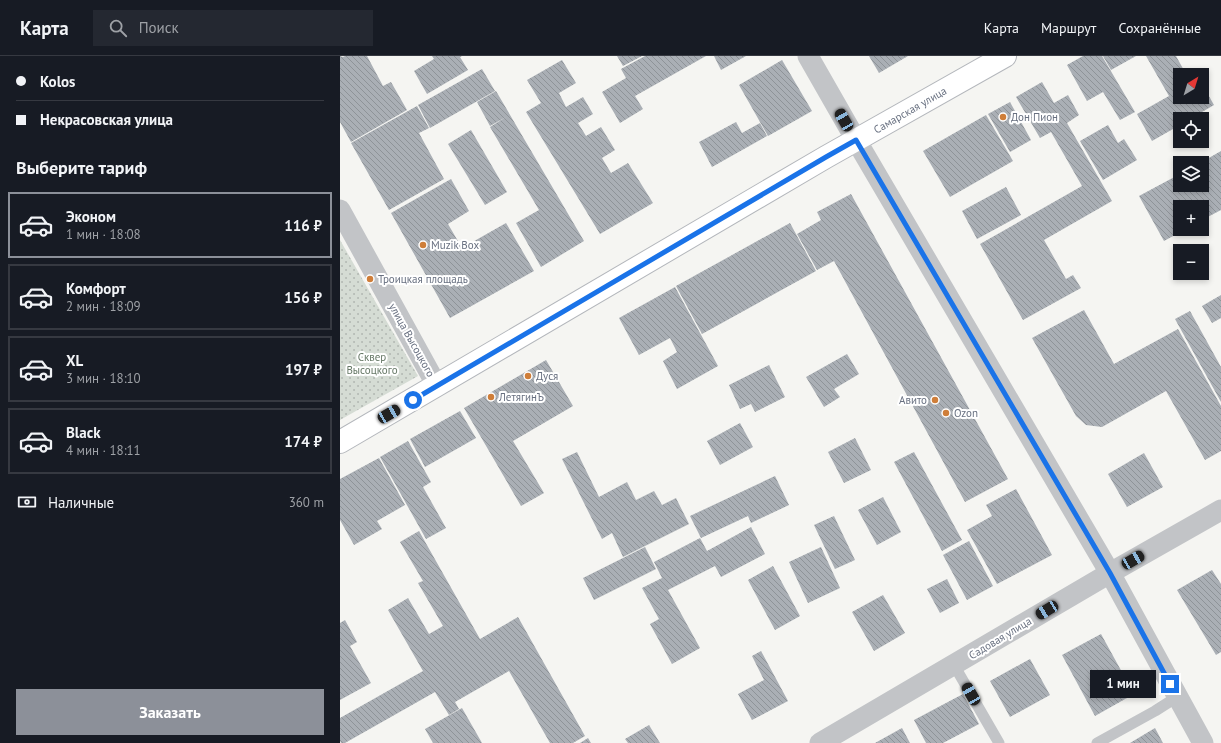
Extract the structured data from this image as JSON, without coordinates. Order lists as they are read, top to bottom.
{
  "streets": {
    "main road": ["Самарская улица"],
    "street": ["улица Высоцкого", "Садовая улица"]
  },
  "crossings": [
    ["Самарская улица", "улица Высоцкого"]
  ],
  "parks": ["Сквер Высоцкого"],
  "places": [
    "Дон Пион",
    "Muzik Box",
    "Троицкая площадь",
    "Дуся",
    "ЛетягинЪ",
    "Авито",
    "Ozon"
  ],
  "north": "top right",
  "page": {
    "header": "Карта",
    "search": "Поиск",
    "nav": ["Карта", "Маршрут", "Сохранённые"],
    "banner": ["Kolos", "Некрасовская улица"],
    "map_buttons": ["+", "−"],
    "heading": "Выберите тариф",
    "list": [
      {
        "name": "Эконом",
        "note": "1 мин · 18:08",
        "value": "116 ₽"
      },
      {
        "name": "Комфорт",
        "note": "2 мин · 18:09",
        "value": "156 ₽"
      },
      {
        "name": "XL",
        "note": "3 мин · 18:10",
        "value": "197 ₽"
      },
      {
        "name": "Black",
        "note": "4 мин · 18:11",
        "value": "174 ₽"
      }
    ],
    "pay": ["Наличные", "360 m"],
    "bubble": "1 мин",
    "buttons": "Заказать"
  }
}
